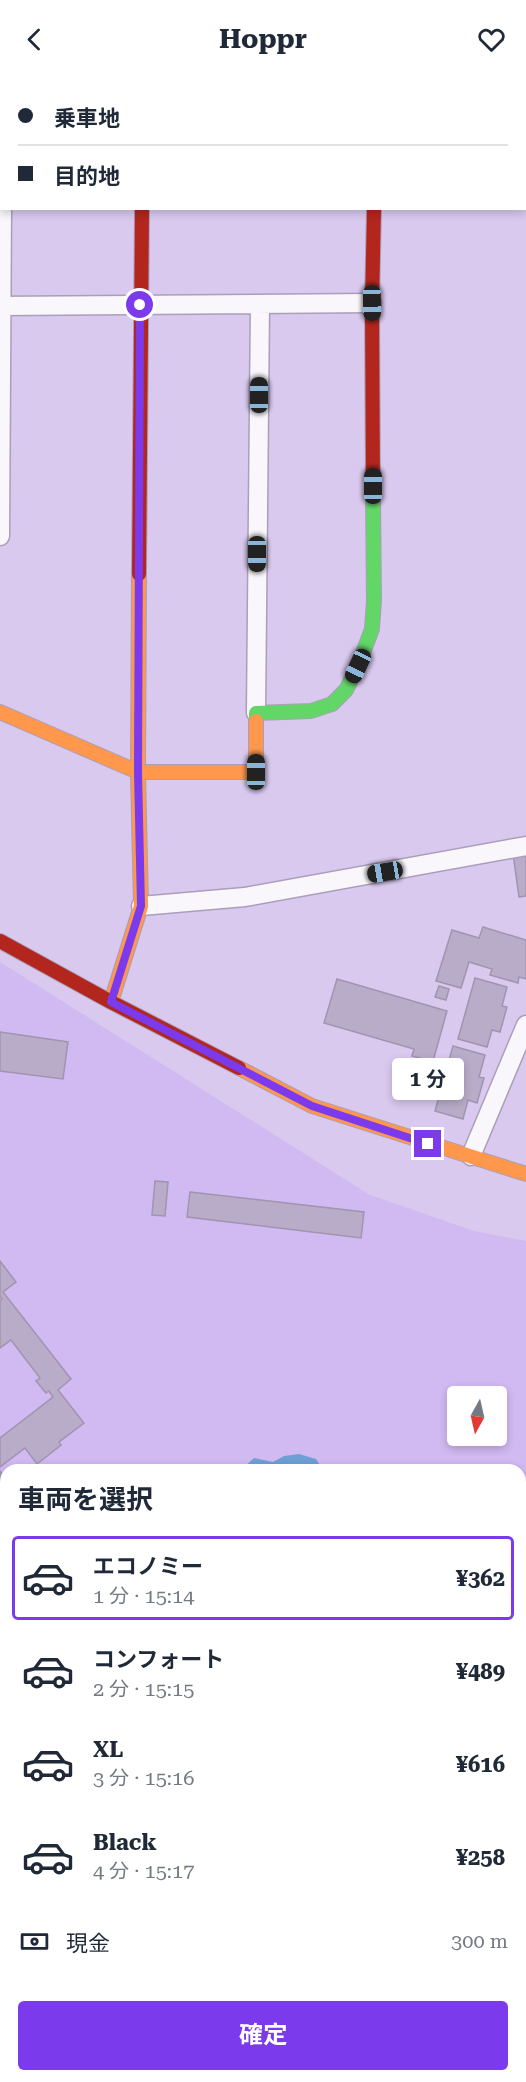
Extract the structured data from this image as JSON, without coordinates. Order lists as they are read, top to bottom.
{
  "north": "bottom",
  "page": {
    "header": "Hoppr",
    "banner": ["乗車地", "目的地"],
    "bubble": "1 分",
    "heading": "車両を選択",
    "list": [
      {
        "name": "エコノミー",
        "note": "1 分 · 15:14",
        "value": "¥362"
      },
      {
        "name": "コンフォート",
        "note": "2 分 · 15:15",
        "value": "¥489"
      },
      {
        "name": "XL",
        "note": "3 分 · 15:16",
        "value": "¥616"
      },
      {
        "name": "Black",
        "note": "4 分 · 15:17",
        "value": "¥258"
      }
    ],
    "pay": ["現金", "300 m"],
    "buttons": "確定"
  }
}
